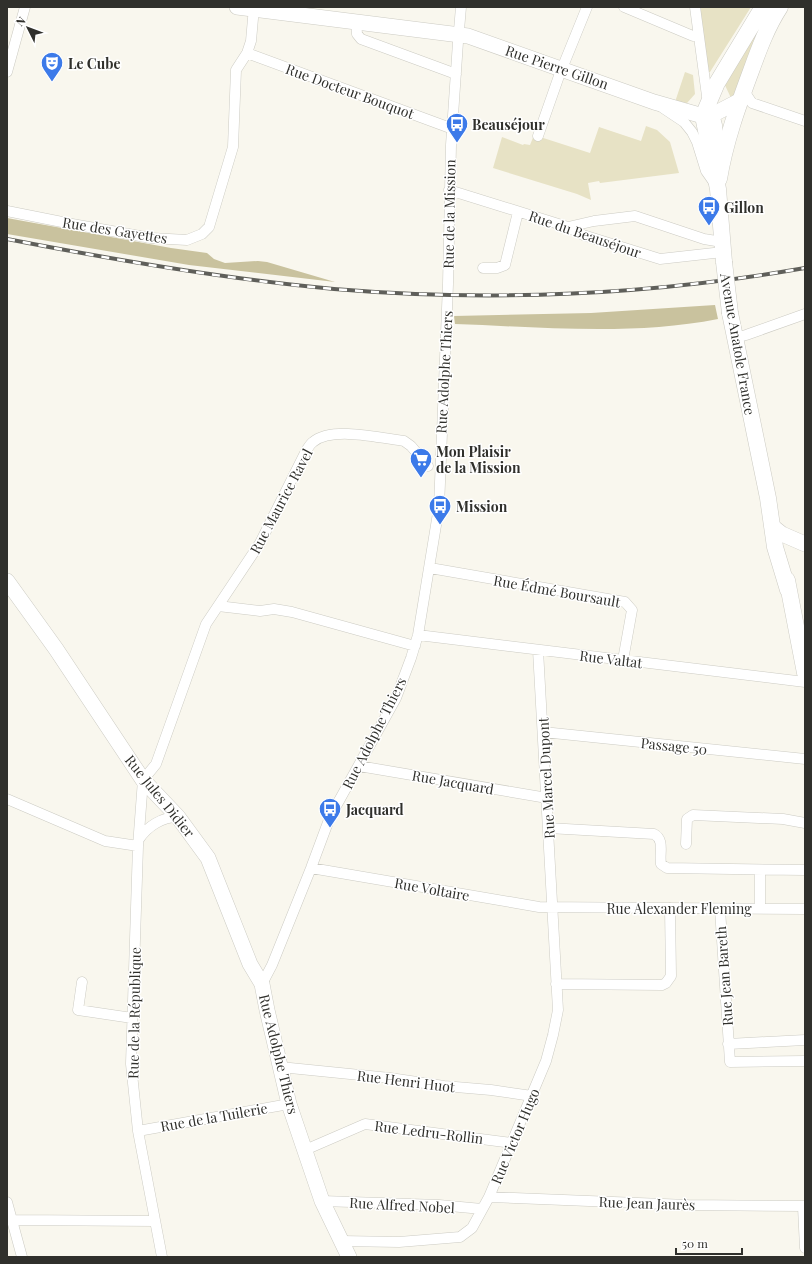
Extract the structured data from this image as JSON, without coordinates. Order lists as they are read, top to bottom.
{
  "streets": {
    "main road": ["Avenue Anatole France"],
    "street": [
      "Rue Pierre Gillon",
      "Rue Docteur Bouquot",
      "Rue de la Mission",
      "Rue des Gayettes",
      "Rue du Beauséjour",
      "Rue Adolphe Thiers",
      "Rue Maurice Ravel",
      "Rue Édmé Boursault",
      "Rue Valtat",
      "Passage 50",
      "Rue Marcel Dupont",
      "Rue Jacquard",
      "Rue Jules Didier",
      "Rue Voltaire",
      "Rue Alexander Fleming",
      "Rue Jean Bareth",
      "Rue de la République",
      "Rue Henri Huot",
      "Rue de la Tuilerie",
      "Rue Ledru-Rollin",
      "Rue Victor Hugo",
      "Rue Jean Jaurès",
      "Rue Alfred Nobel"
    ]
  },
  "crossings": [
    ["Rue Pierre Gillon", "Rue de la Mission"],
    ["Rue Pierre Gillon", "Rue des Gayettes"],
    ["Rue Pierre Gillon", "Avenue Anatole France"],
    ["Rue Docteur Bouquot", "Rue de la Mission"],
    ["Rue Docteur Bouquot", "Rue des Gayettes"],
    ["Rue de la Mission", "Rue du Beauséjour"],
    ["Rue de la Mission", "Rue Adolphe Thiers"],
    ["Rue du Beauséjour", "Avenue Anatole France"],
    ["Rue Adolphe Thiers", "Rue Édmé Boursault"],
    ["Rue Adolphe Thiers", "Rue Valtat"],
    ["Rue Adolphe Thiers", "Rue Jacquard"],
    ["Rue Adolphe Thiers", "Rue Jules Didier"],
    ["Rue Adolphe Thiers", "Rue Voltaire"],
    ["Rue Adolphe Thiers", "Rue Henri Huot"],
    ["Rue Adolphe Thiers", "Rue de la Tuilerie"],
    ["Rue Adolphe Thiers", "Rue Ledru-Rollin"],
    ["Rue Adolphe Thiers", "Rue Victor Hugo"],
    ["Rue Adolphe Thiers", "Rue Alfred Nobel"],
    ["Rue Maurice Ravel", "Rue Jules Didier"],
    ["Rue Maurice Ravel", "Rue de la République"],
    ["Rue Édmé Boursault", "Rue Valtat"],
    ["Rue Valtat", "Rue Marcel Dupont"],
    ["Passage 50", "Rue Marcel Dupont"],
    ["Rue Marcel Dupont", "Rue Jacquard"],
    ["Rue Marcel Dupont", "Rue Voltaire"],
    ["Rue Marcel Dupont", "Rue Alexander Fleming"],
    ["Rue Marcel Dupont", "Rue Victor Hugo"],
    ["Rue Jules Didier", "Rue de la République"],
    ["Rue Voltaire", "Rue Alexander Fleming"],
    ["Rue Voltaire", "Rue Victor Hugo"],
    ["Rue Alexander Fleming", "Rue Jean Bareth"],
    ["Rue Alexander Fleming", "Rue Victor Hugo"],
    ["Rue de la République", "Rue de la Tuilerie"],
    ["Rue Henri Huot", "Rue Victor Hugo"],
    ["Rue Ledru-Rollin", "Rue Victor Hugo"],
    ["Rue Victor Hugo", "Rue Jean Jaurès"],
    ["Rue Victor Hugo", "Rue Alfred Nobel"]
  ],
  "places": {
    "theatre": ["Le Cube"],
    "bus stop": [
      "Beauséjour",
      "Gillon",
      "Mission",
      "Jacquard"
    ],
    "supermarket": ["Mon Plaisir de la Mission"]
  },
  "scale_bar": "50 m",
  "north": "top left"
}
